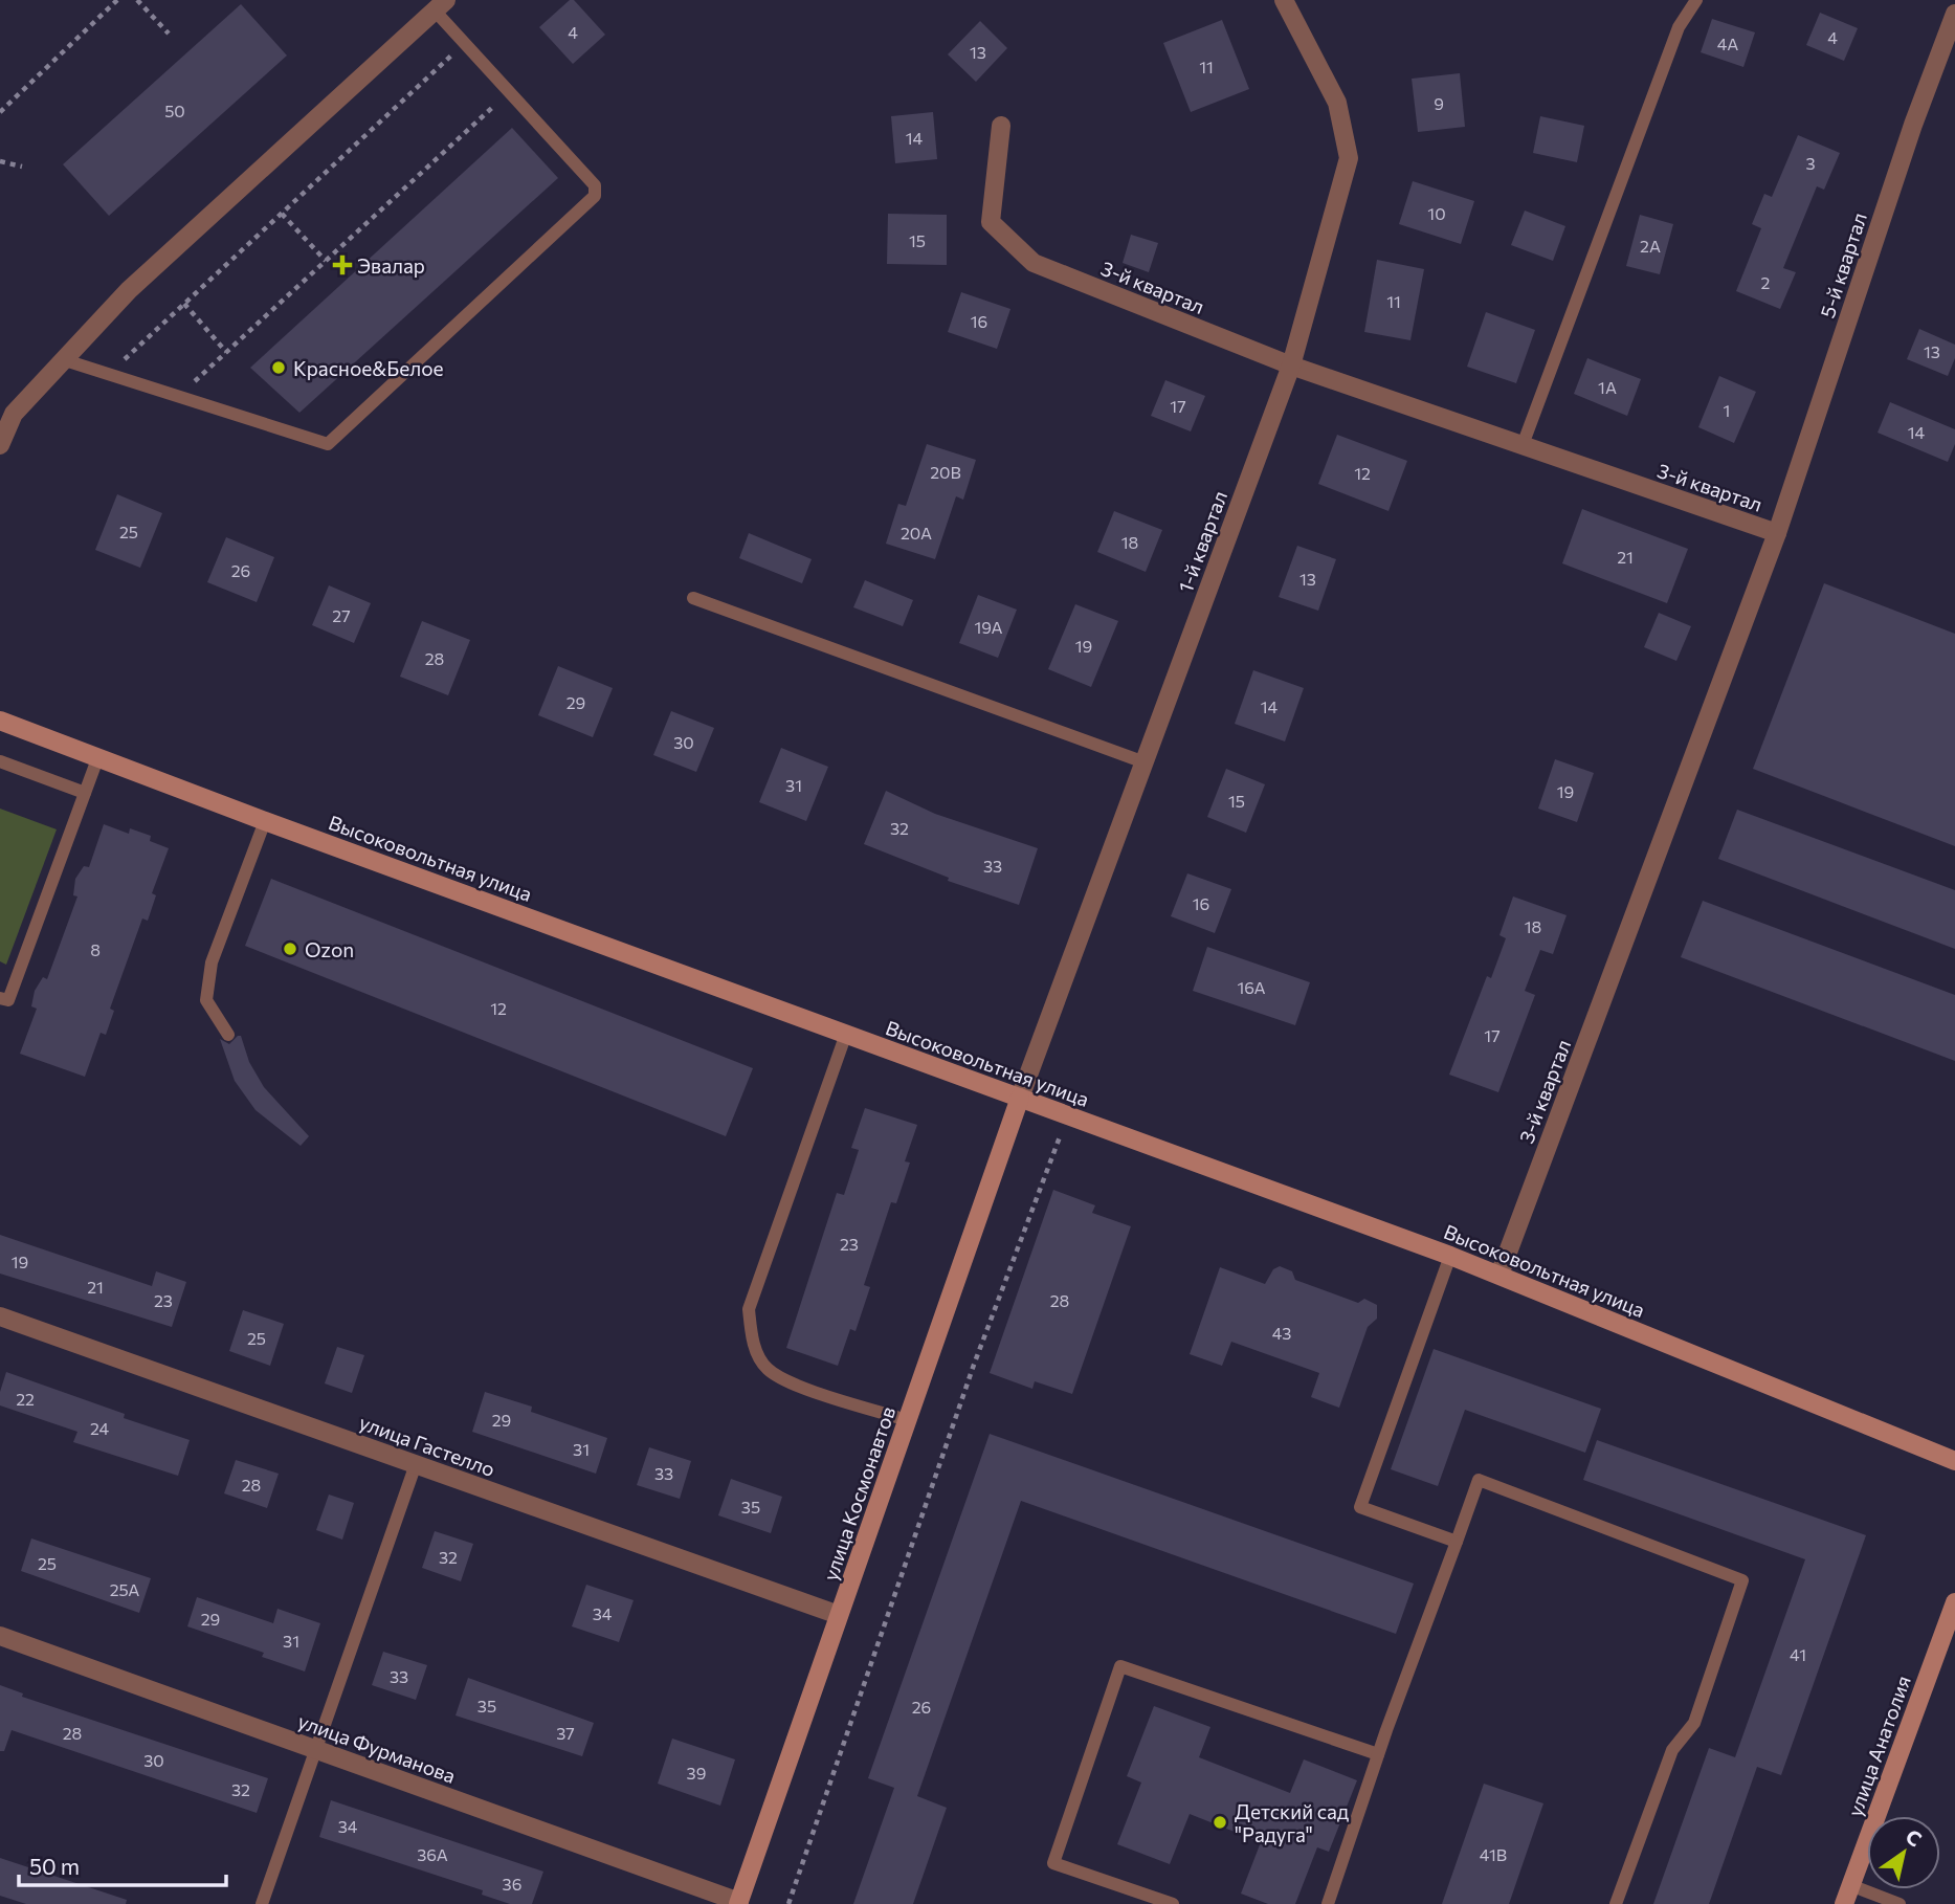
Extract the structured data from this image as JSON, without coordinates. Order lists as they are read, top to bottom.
{
  "streets": {
    "street": [
      "5-й квартал",
      "3-й квартал",
      "1-й квартал",
      "Высоковольтная улица",
      "улица Гастелло",
      "улица Космонавтов",
      "улица Анатолия",
      "улица Фурманова"
    ]
  },
  "crossings": [
    ["5-й квартал", "3-й квартал"],
    ["3-й квартал", "1-й квартал"],
    ["3-й квартал", "Высоковольтная улица"],
    ["1-й квартал", "Высоковольтная улица"],
    ["1-й квартал", "улица Космонавтов"],
    ["Высоковольтная улица", "улица Космонавтов"],
    ["улица Гастелло", "улица Космонавтов"],
    ["улица Космонавтов", "улица Фурманова"]
  ],
  "places": {
    "health": ["Эвалар"],
    "other": ["Красное&Белое", "Ozon", "Детский сад \"Радуга\""]
  },
  "house_numbers": [
    "4",
    "4",
    "4А",
    "13",
    "11",
    "9",
    "50",
    "14",
    "3",
    "10",
    "15",
    "2А",
    "2",
    "11",
    "16",
    "13",
    "1А",
    "17",
    "1",
    "14",
    "20В",
    "12",
    "25",
    "20А",
    "18",
    "21",
    "26",
    "13",
    "27",
    "19А",
    "19",
    "28",
    "29",
    "14",
    "30",
    "31",
    "19",
    "15",
    "32",
    "33",
    "16",
    "18",
    "8",
    "16А",
    "12",
    "17",
    "23",
    "19",
    "21",
    "23",
    "28",
    "43",
    "25",
    "22",
    "29",
    "24",
    "31",
    "33",
    "28",
    "35",
    "32",
    "25",
    "25А",
    "34",
    "29",
    "31",
    "41",
    "33",
    "35",
    "26",
    "28",
    "37",
    "30",
    "39",
    "32",
    "34",
    "36А",
    "41В",
    "36"
  ],
  "scale_bar": "50 m",
  "north": "top right"
}
